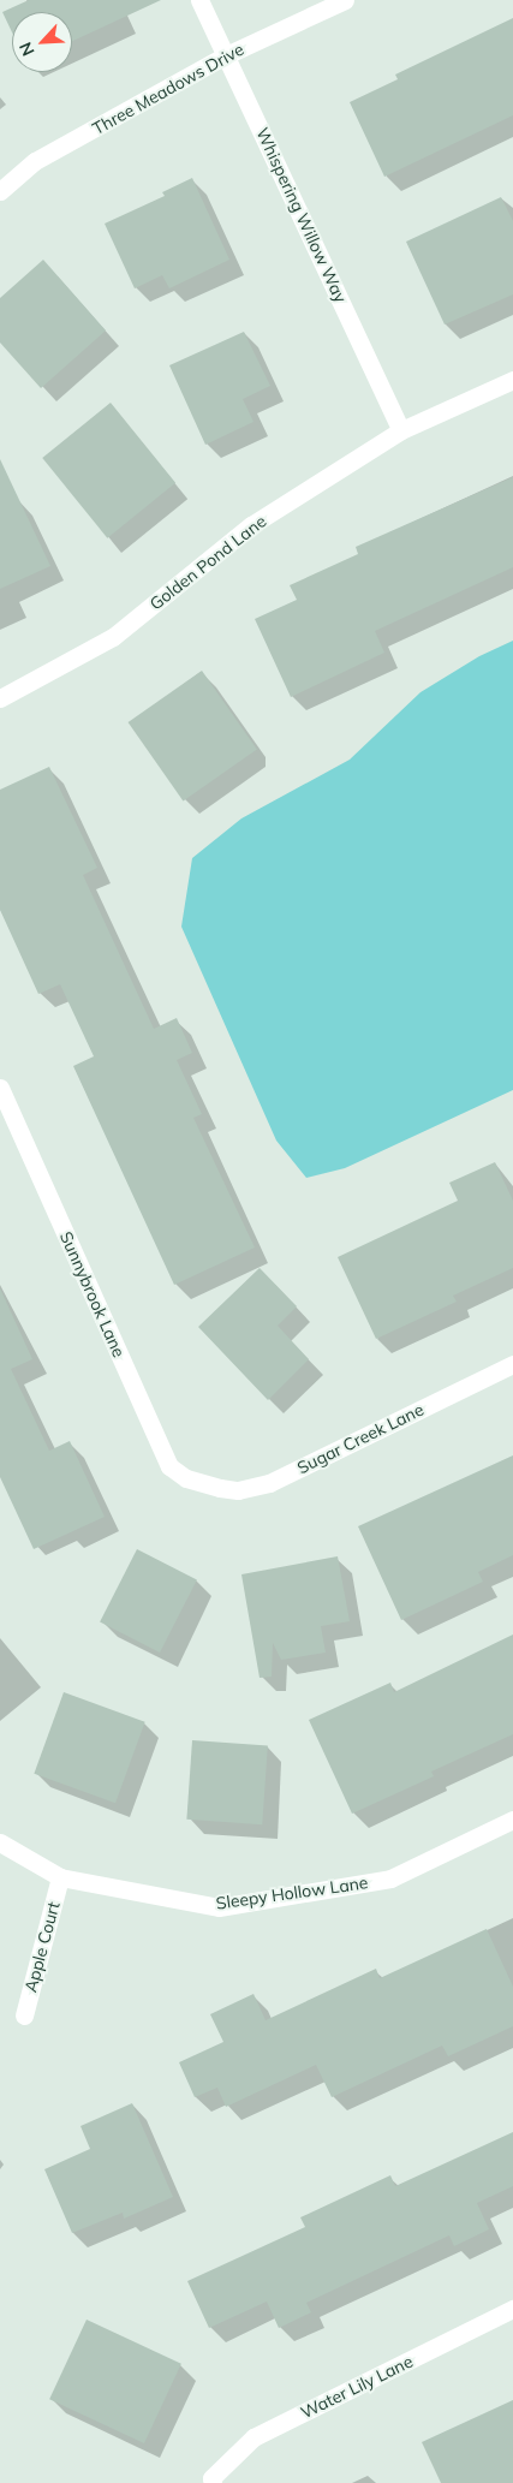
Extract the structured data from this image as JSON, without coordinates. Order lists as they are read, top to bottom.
{
  "streets": {
    "street": [
      "Three Meadows Drive",
      "Whispering Willow Way",
      "Golden Pond Lane",
      "Sunnybrook Lane",
      "Sugar Creek Lane",
      "Sleepy Hollow Lane",
      "Apple Court",
      "Water Lily Lane"
    ]
  },
  "crossings": [
    ["Three Meadows Drive", "Whispering Willow Way"],
    ["Whispering Willow Way", "Golden Pond Lane"],
    ["Sunnybrook Lane", "Sugar Creek Lane"],
    ["Sleepy Hollow Lane", "Apple Court"]
  ],
  "north": "bottom left"
}
